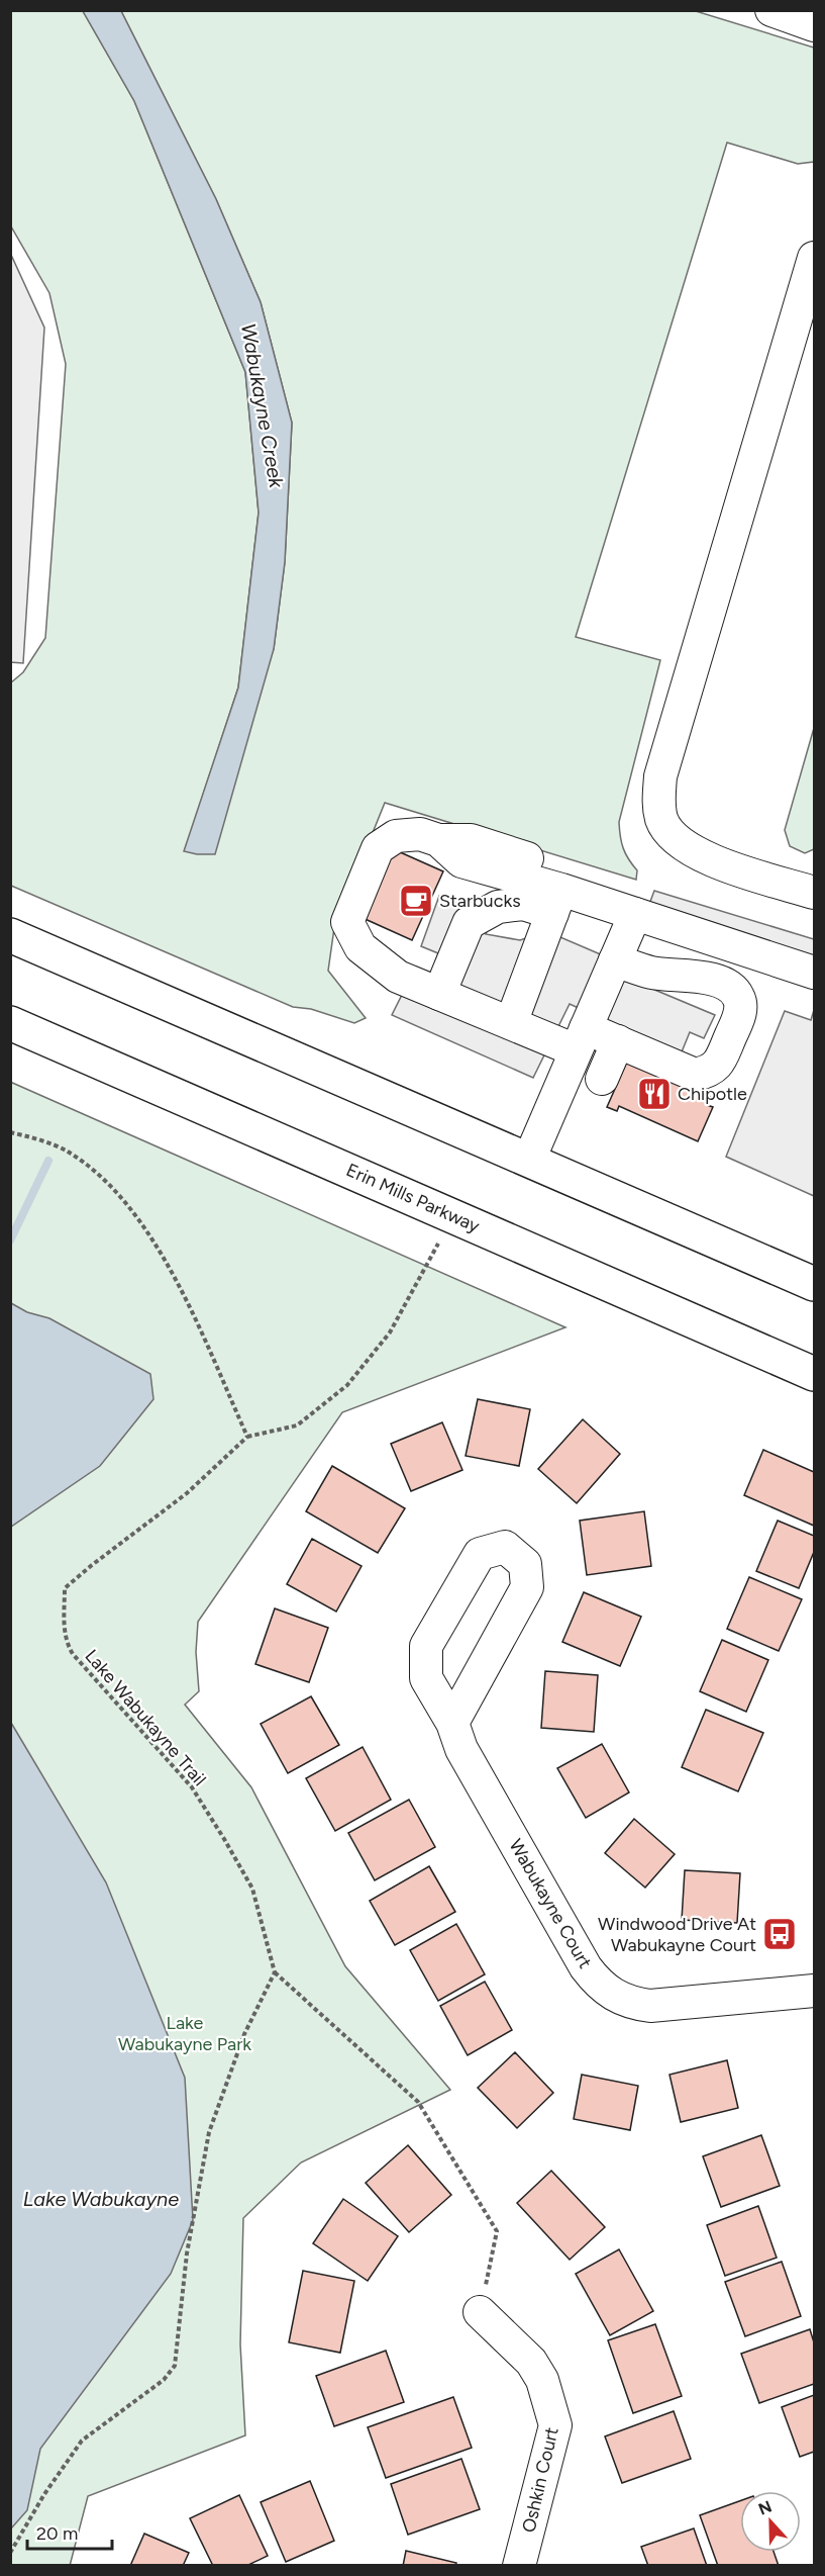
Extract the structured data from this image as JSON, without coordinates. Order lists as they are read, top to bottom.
{
  "streets": {
    "main road": ["Erin Mills Parkway"],
    "street": ["Wabukayne Court", "Oshkin Court"],
    "path": ["Lake Wabukayne Trail"]
  },
  "water": ["Wabukayne Creek", "Lake Wabukayne"],
  "parks": ["Lake Wabukayne Park"],
  "places": {
    "cafe": ["Starbucks"],
    "restaurant": ["Chipotle"],
    "bus stop": ["Windwood Drive At Wabukayne Court"]
  },
  "scale_bar": "20 m",
  "north": "top"
}
